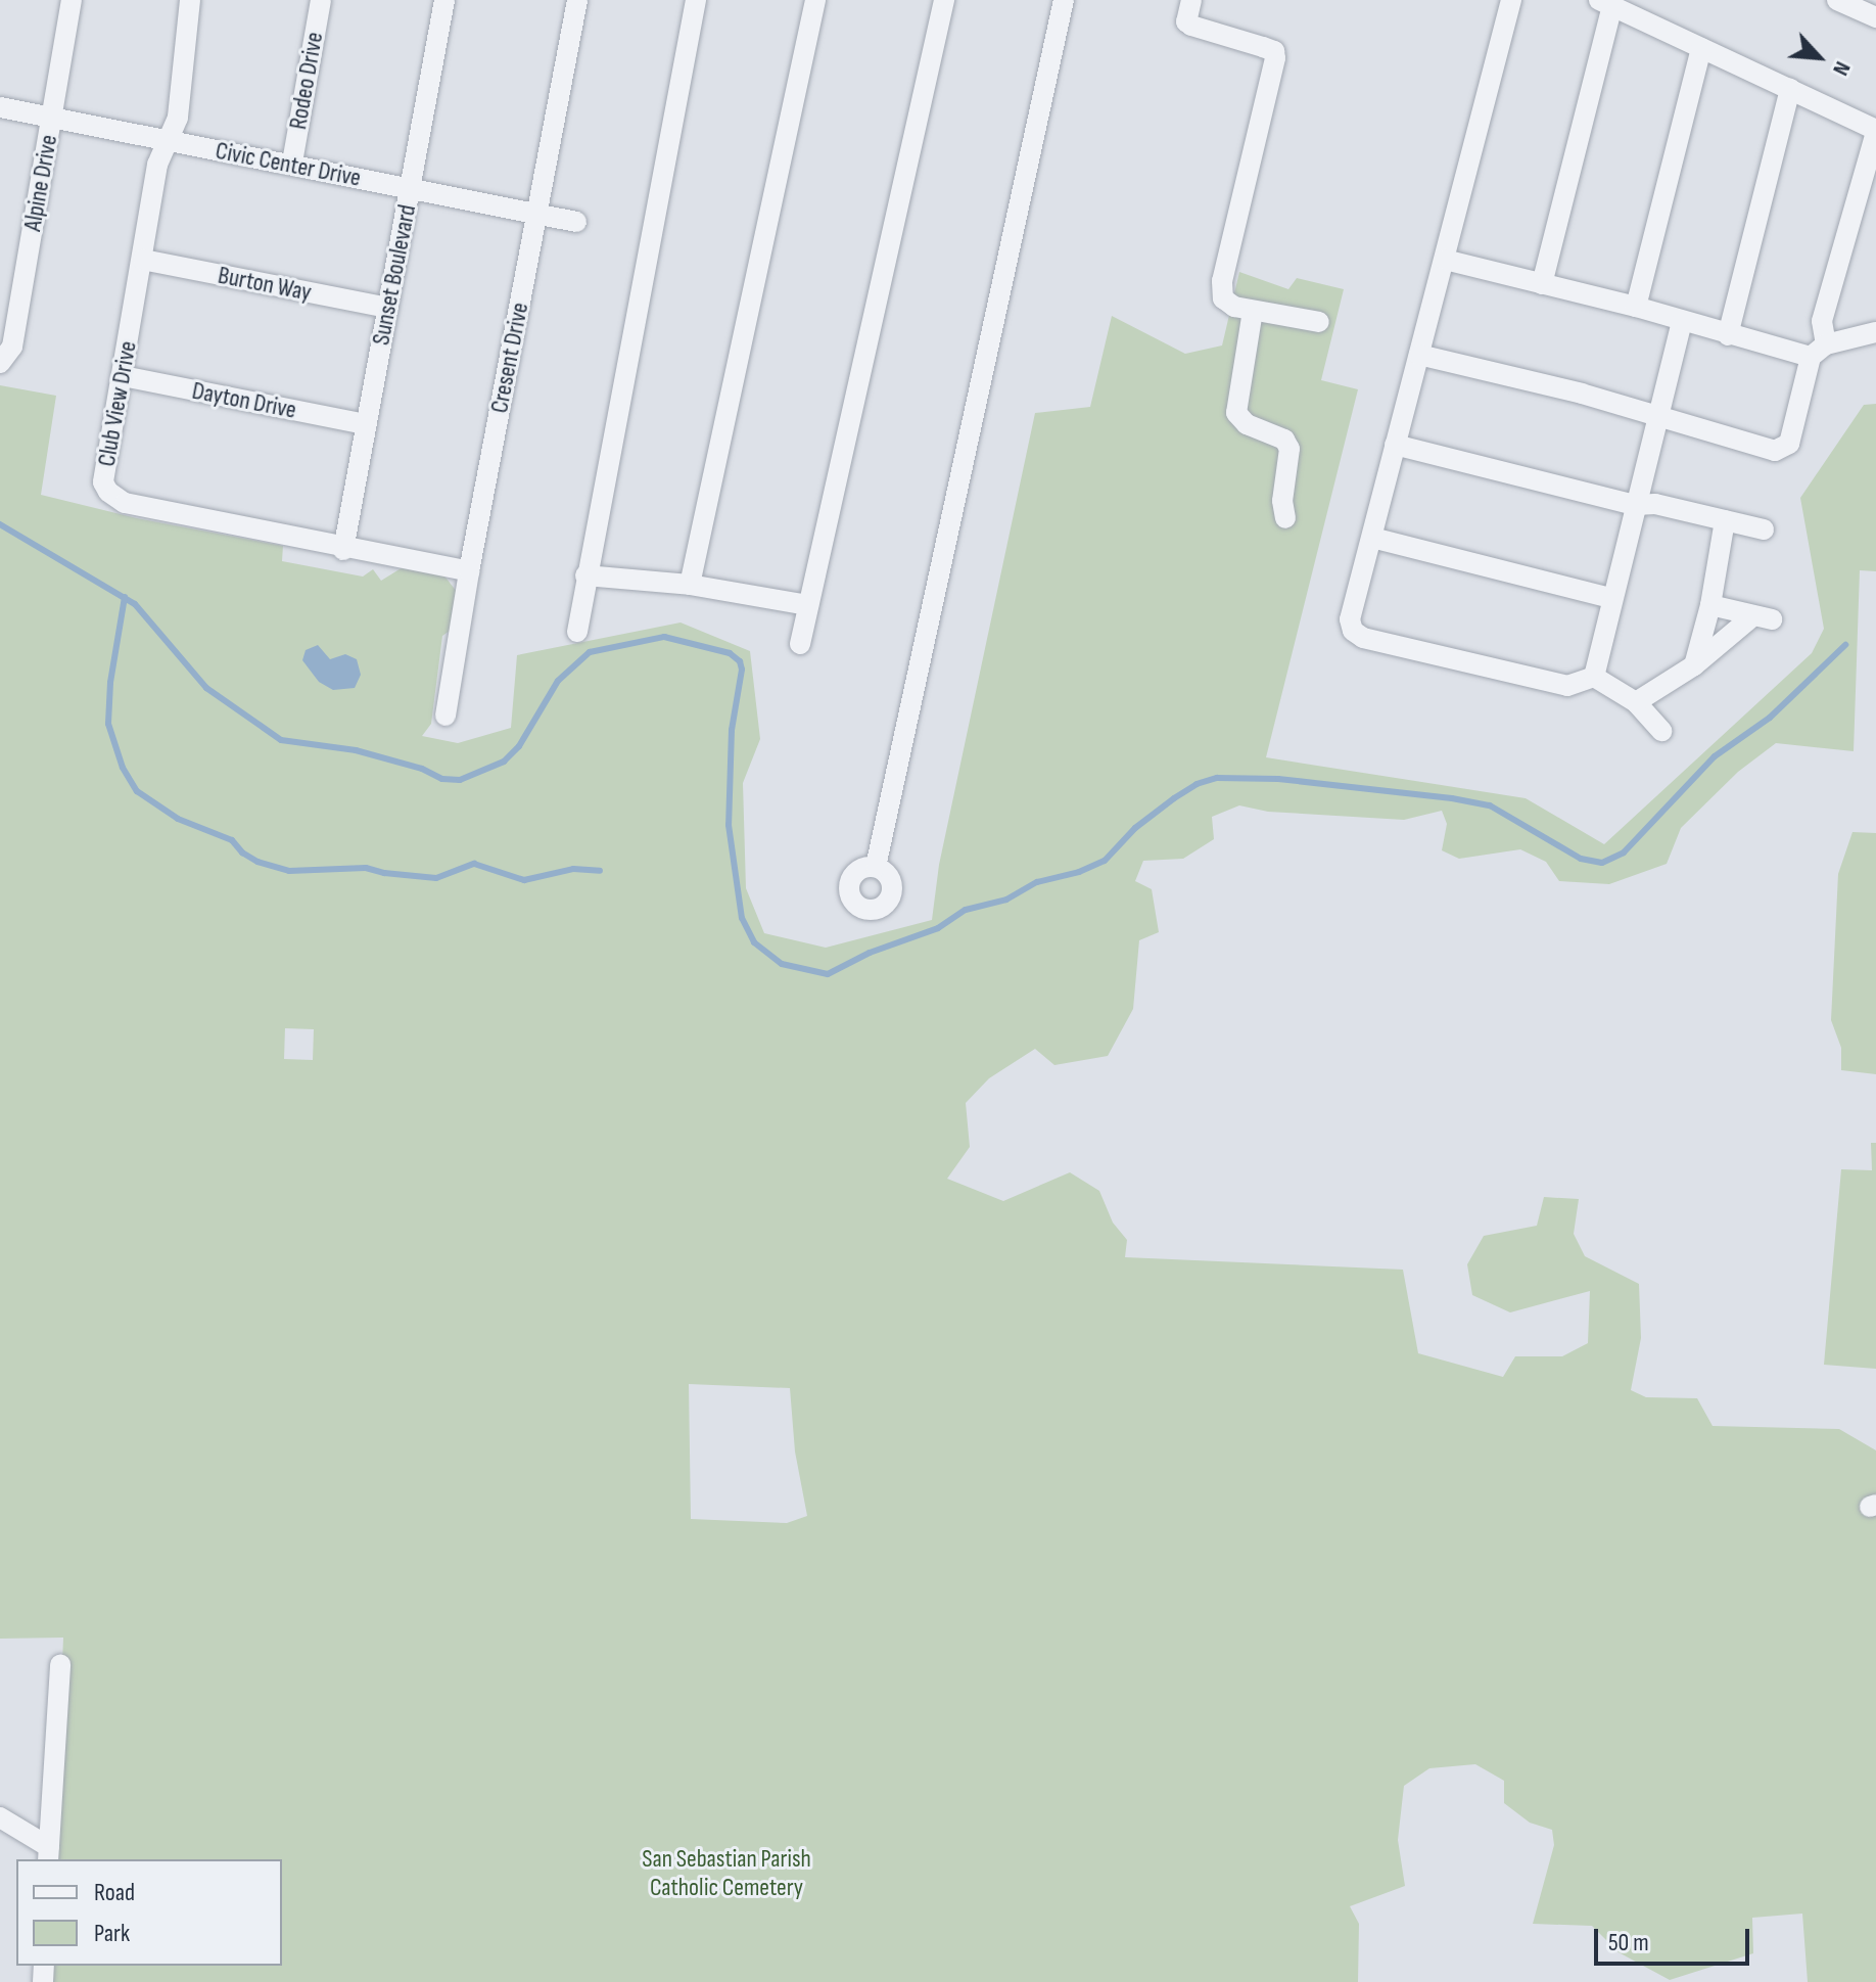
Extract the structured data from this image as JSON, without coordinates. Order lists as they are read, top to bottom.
{
  "streets": {
    "street": [
      "Rodeo Drive",
      "Civic Center Drive",
      "Alpine Drive",
      "Sunset Boulevard",
      "Burton Way",
      "Cresent Drive",
      "Dayton Drive",
      "Club View Drive"
    ]
  },
  "crossings": [
    ["Rodeo Drive", "Civic Center Drive"],
    ["Civic Center Drive", "Alpine Drive"],
    ["Civic Center Drive", "Sunset Boulevard"],
    ["Civic Center Drive", "Cresent Drive"],
    ["Civic Center Drive", "Club View Drive"],
    ["Sunset Boulevard", "Burton Way"],
    ["Sunset Boulevard", "Dayton Drive"],
    ["Sunset Boulevard", "Club View Drive"],
    ["Burton Way", "Club View Drive"],
    ["Cresent Drive", "Club View Drive"],
    ["Dayton Drive", "Club View Drive"]
  ],
  "parks": ["San Sebastian Parish Catholic Cemetery"],
  "legend": ["Road", "Park"],
  "scale_bar": "50 m",
  "north": "bottom right"
}
